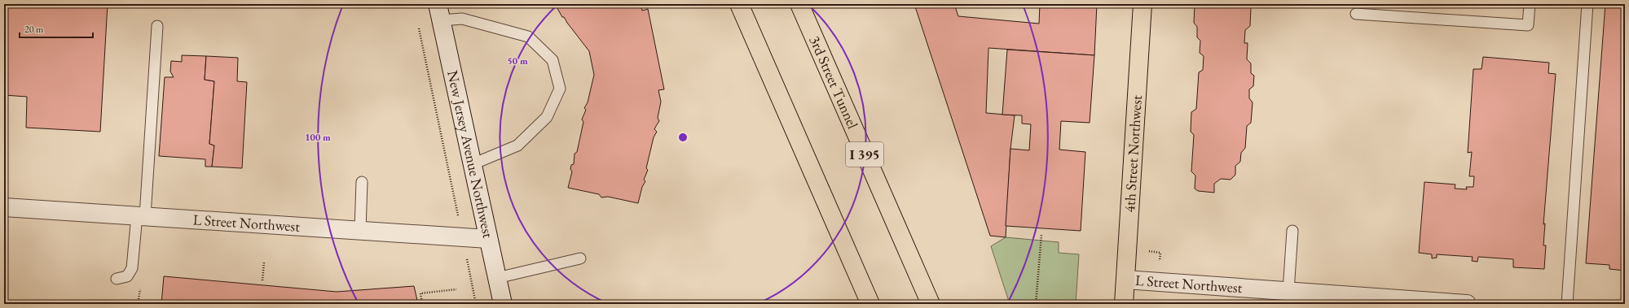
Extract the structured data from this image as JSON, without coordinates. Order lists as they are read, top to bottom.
{
  "streets": {
    "main road": ["3rd Street Tunnel", "4th Street Northwest", "I 395"],
    "street": ["New Jersey Avenue Northwest", "L Street Northwest"]
  },
  "crossings": [
    ["4th Street Northwest", "L Street Northwest"],
    ["New Jersey Avenue Northwest", "L Street Northwest"]
  ],
  "scale_bar": "20 m",
  "rings": ["50 m", "100 m"]
}
